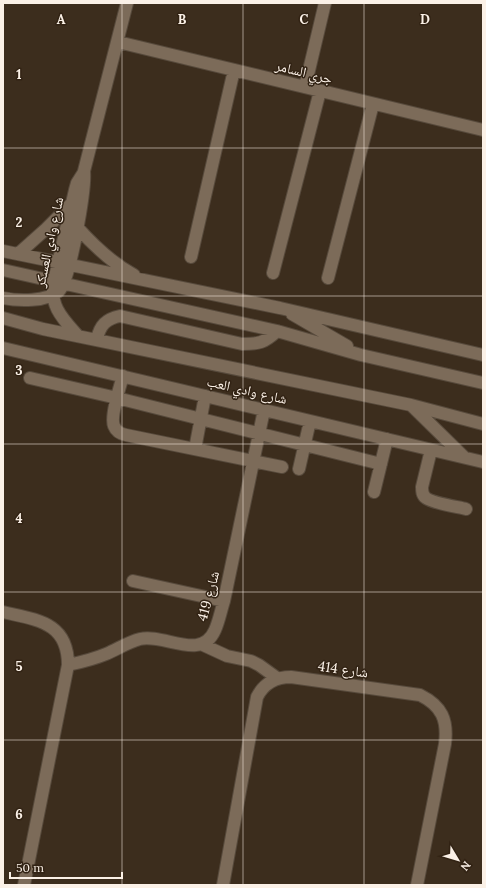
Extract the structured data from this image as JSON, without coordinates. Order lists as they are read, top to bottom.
{
  "streets": {
    "street": [
      "جري السامر",
      "شارع وادي العسكر",
      "شارع وادي العب",
      "شارع 419",
      "شارع 414"
    ]
  },
  "crossings": [
    ["جري السامر", "شارع وادي العسكر"],
    ["شارع وادي العسكر", "شارع وادي العب"],
    ["شارع وادي العب", "شارع 419"]
  ],
  "scale_bar": "50 m",
  "north": "bottom right",
  "grid": {
    "columns": [
      "A",
      "B",
      "C",
      "D"
    ],
    "rows": [
      "1",
      "2",
      "3",
      "4",
      "5",
      "6"
    ]
  }
}
